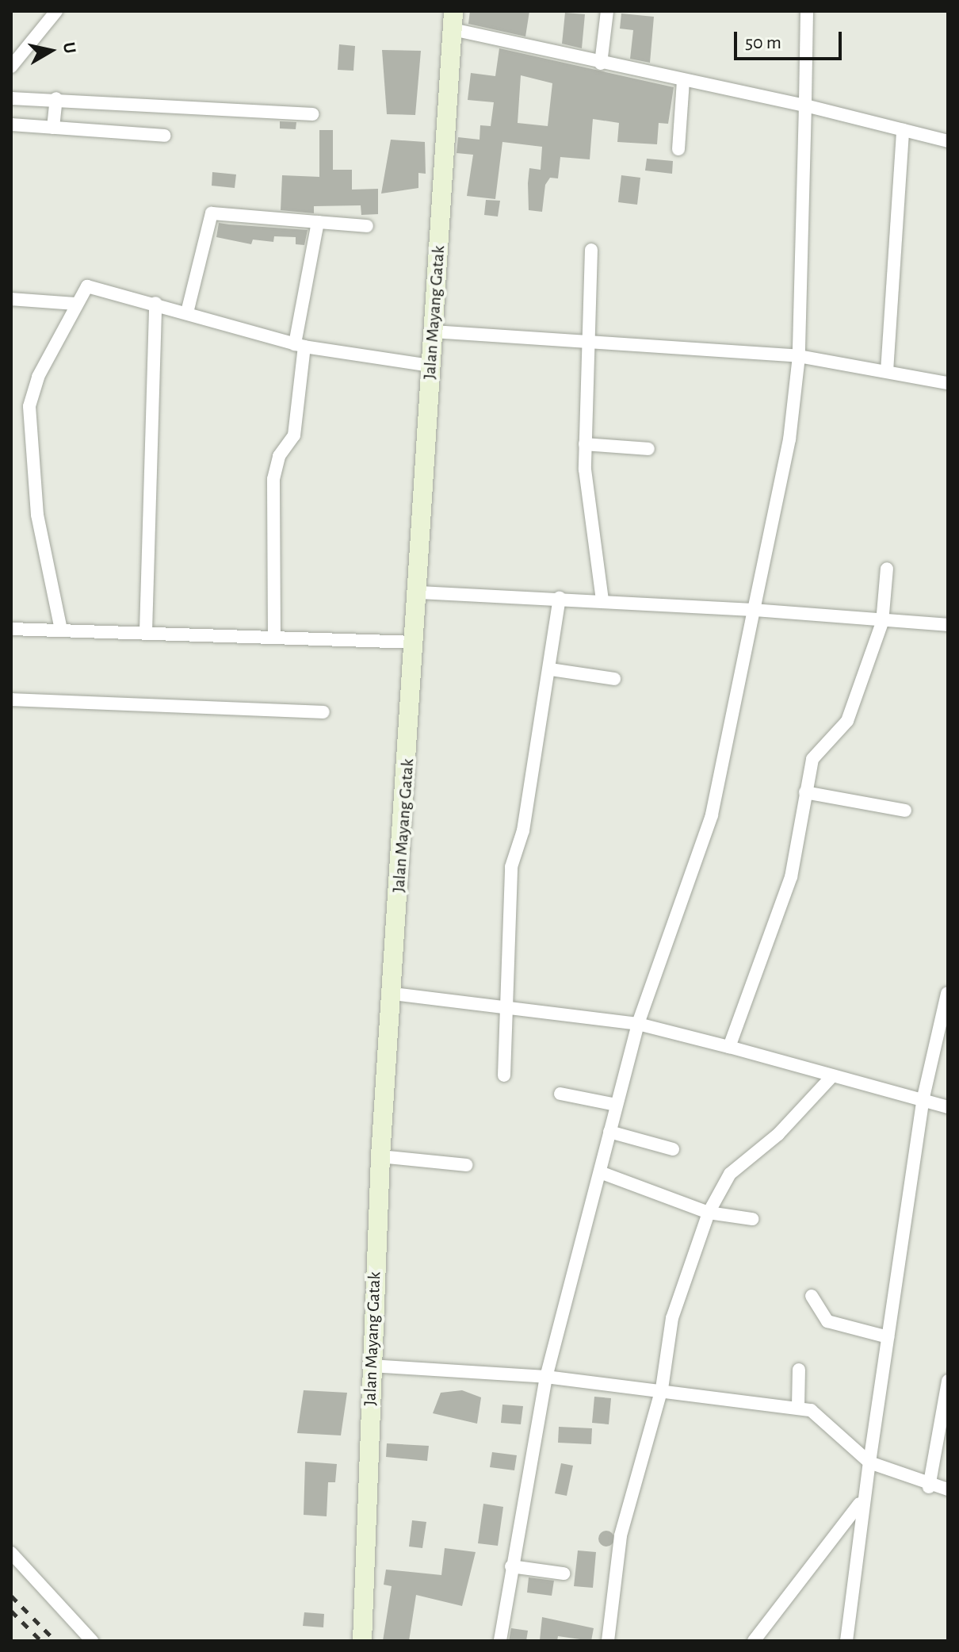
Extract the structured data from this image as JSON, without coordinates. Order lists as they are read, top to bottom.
{
  "streets": {
    "street": ["Jalan Mayang Gatak"]
  },
  "scale_bar": "50 m",
  "north": "right"
}
